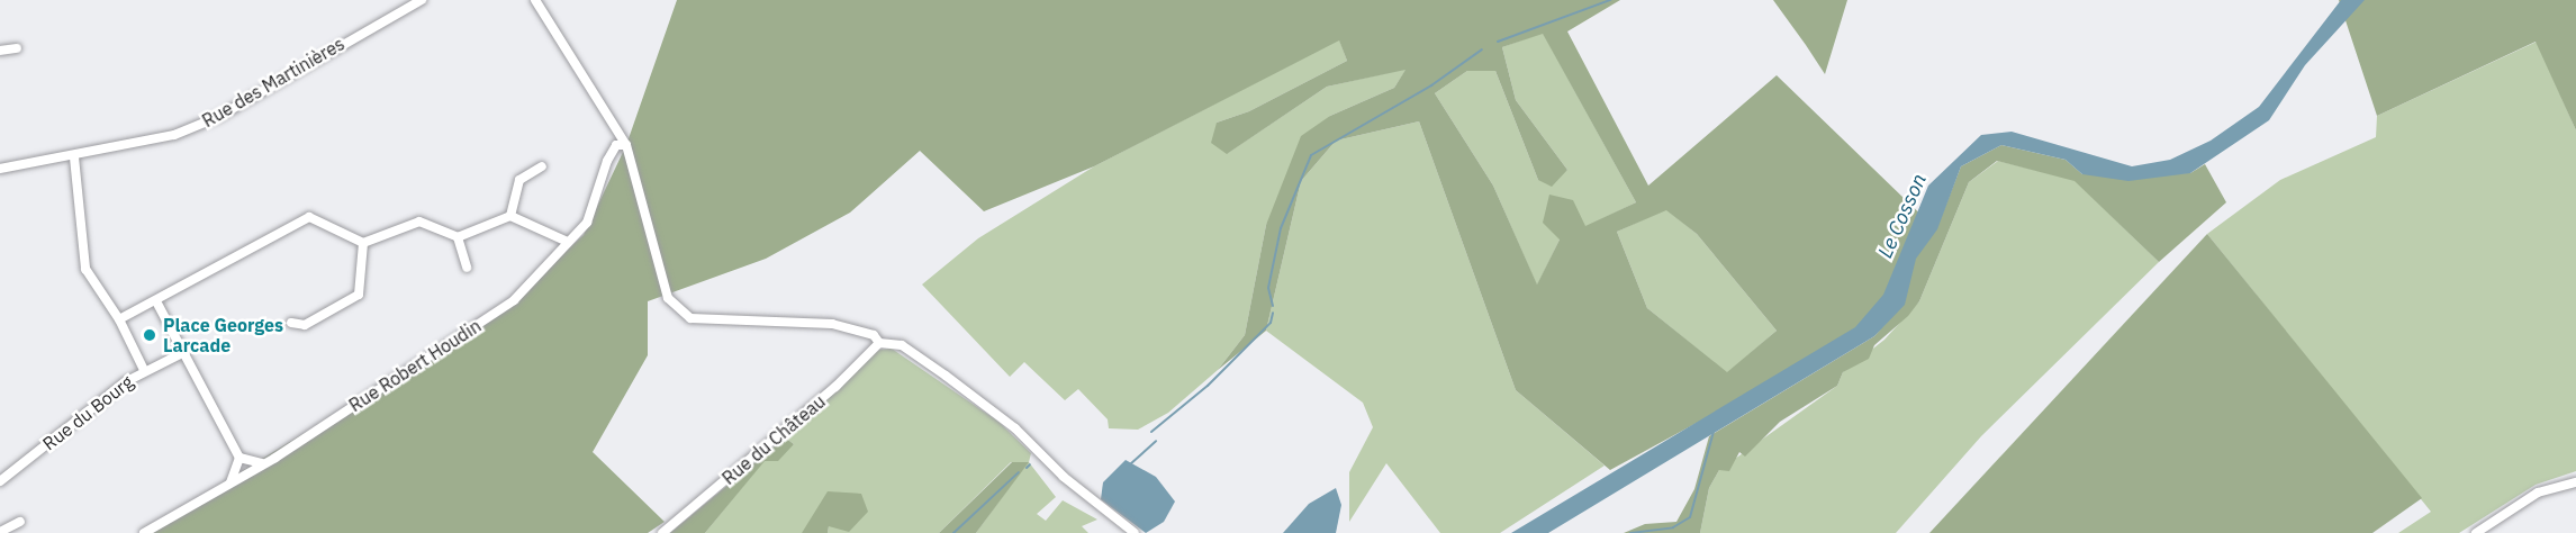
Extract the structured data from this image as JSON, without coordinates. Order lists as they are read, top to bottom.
{
  "streets": {
    "street": [
      "Rue des Martinières",
      "Rue Robert Houdin",
      "Rue du Bourg",
      "Rue du Château"
    ]
  },
  "water": ["Le Cosson"],
  "places": ["Place Georges Larcade"]
}
